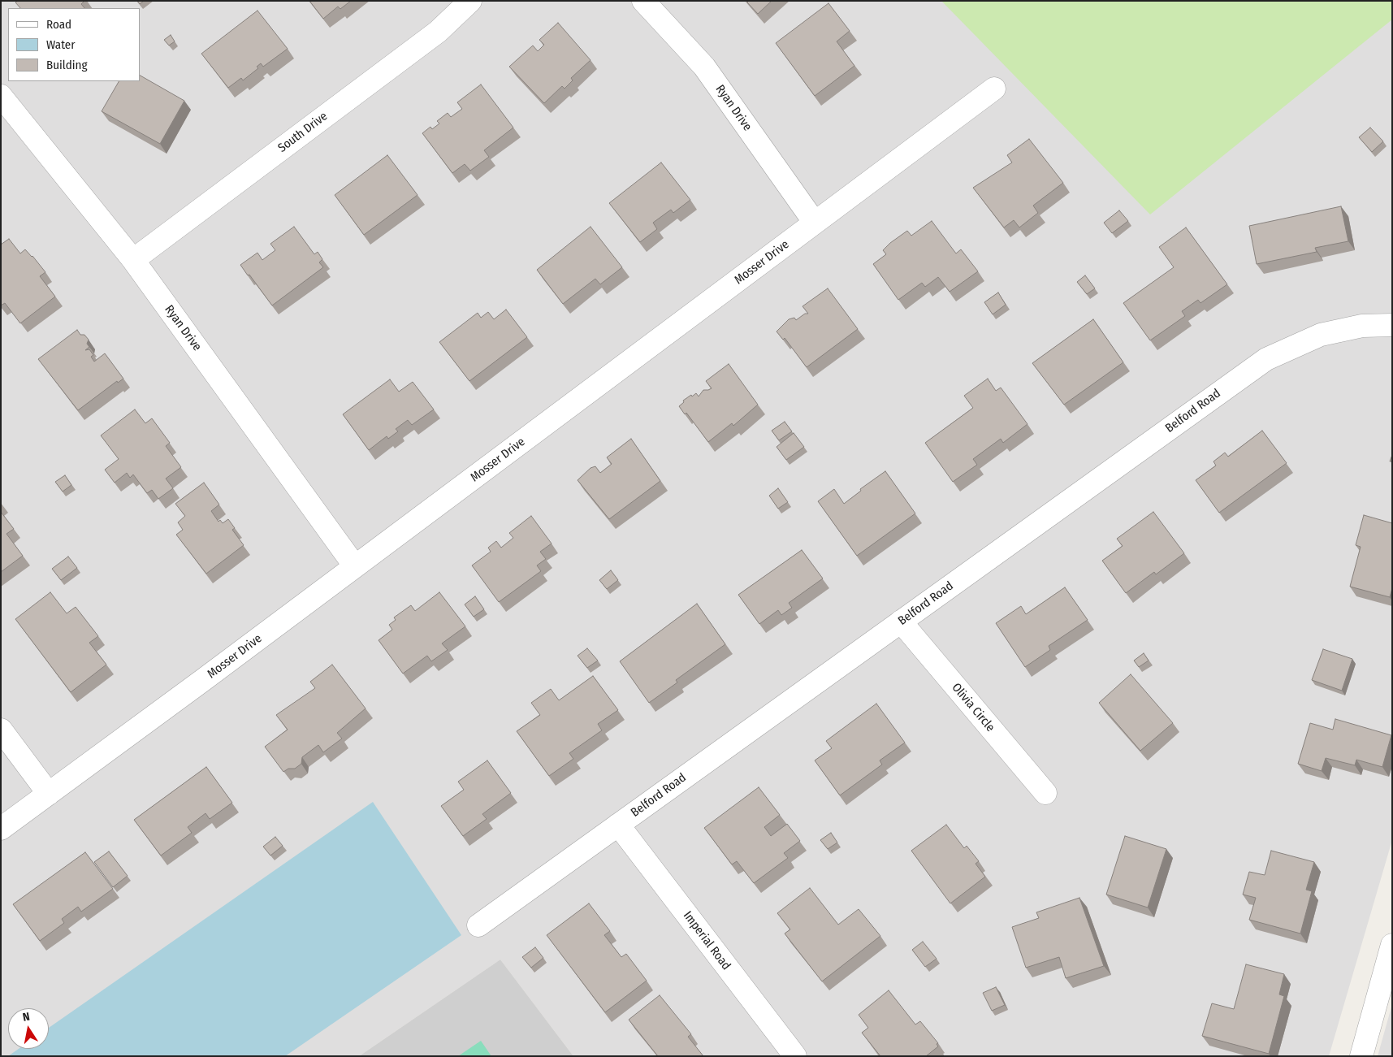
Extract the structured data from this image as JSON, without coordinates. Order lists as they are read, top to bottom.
{
  "streets": {
    "street": [
      "Ryan Drive",
      "South Drive",
      "Mosser Drive",
      "Belford Road",
      "Olivia Circle",
      "Imperial Road"
    ]
  },
  "crossings": [
    ["Ryan Drive", "South Drive"],
    ["Ryan Drive", "Mosser Drive"],
    ["Belford Road", "Olivia Circle"],
    ["Belford Road", "Imperial Road"]
  ],
  "legend": ["Road", "Water", "Building"],
  "north": "top"
}
